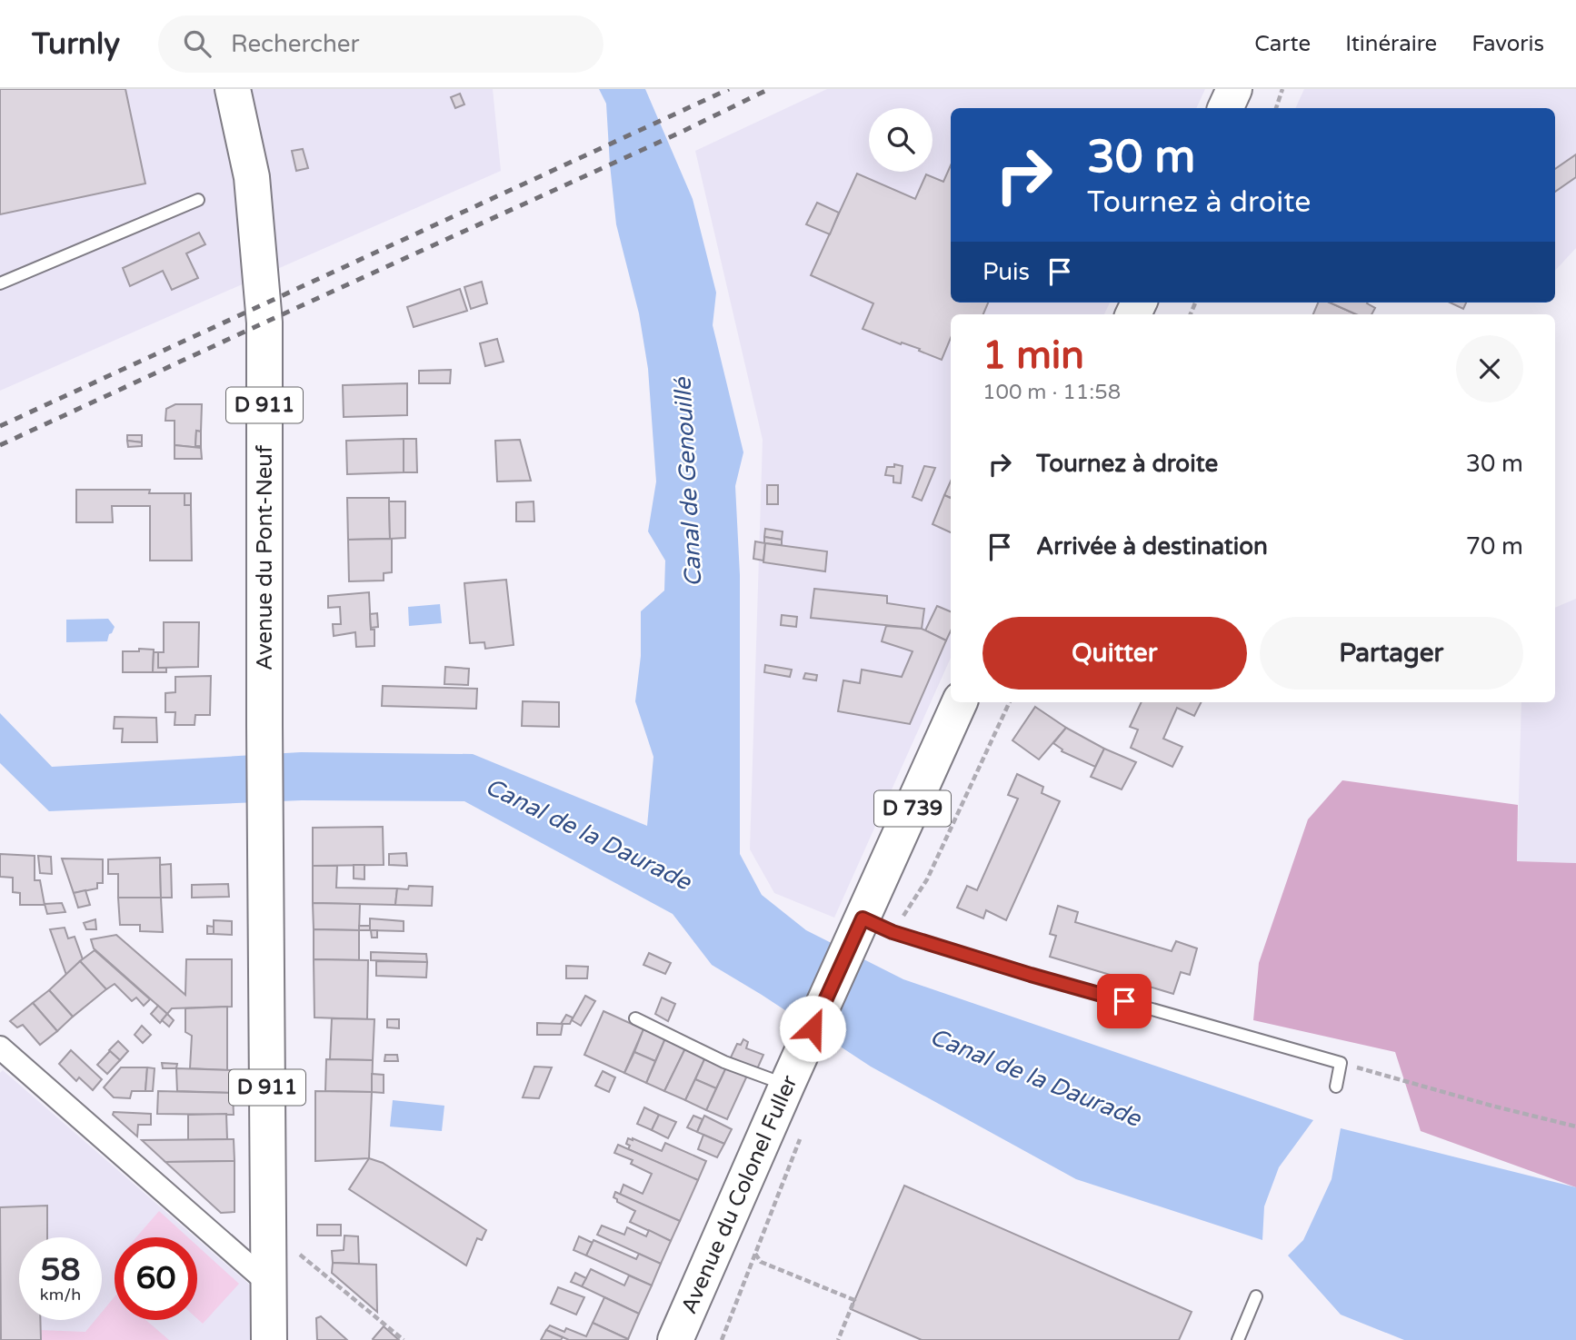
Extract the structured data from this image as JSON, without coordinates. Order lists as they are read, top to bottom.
{
  "streets": {
    "main road": [
      "D 911",
      "Avenue du Pont-Neuf",
      "D 739",
      "Avenue du Colonel Fuller"
    ]
  },
  "crossings": [
    ["D 911", "Avenue du Pont-Neuf"],
    ["D 739", "Avenue du Colonel Fuller"]
  ],
  "water": ["Canal de Genouillé", "Canal de la Daurade"],
  "page": {
    "header": "Turnly",
    "search": "Rechercher",
    "nav": ["Carte", "Itinéraire", "Favoris"],
    "turn": ["30 m", "Tournez à droite"],
    "then": "Puis",
    "heading": ["1 min", "100 m · 11:58"],
    "list": [
      {
        "name": "Tournez à droite",
        "value": "30 m"
      },
      {
        "name": "Arrivée à destination",
        "value": "70 m"
      }
    ],
    "buttons": ["Quitter", "Partager"],
    "speed": "58 km/h",
    "limit": "60"
  }
}
